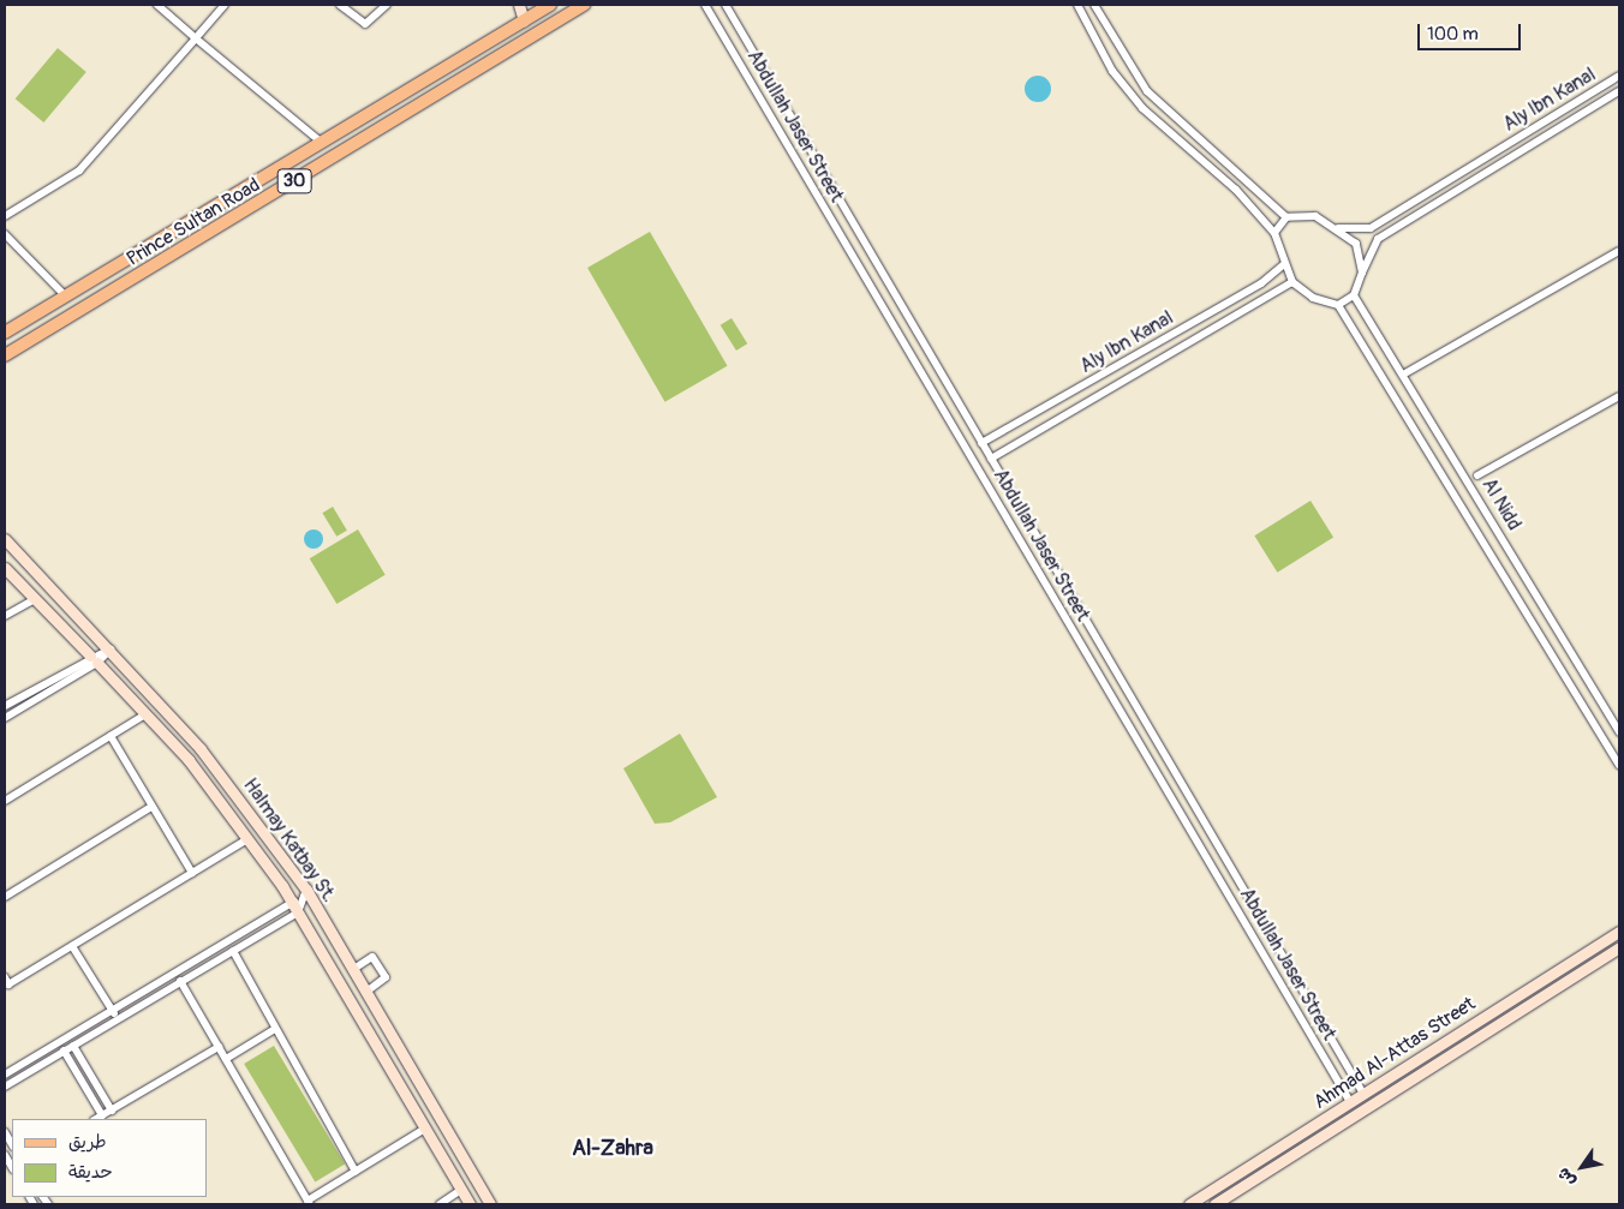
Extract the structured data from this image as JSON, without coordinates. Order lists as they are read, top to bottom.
{
  "streets": {
    "main road": ["30", "Prince Sultan Road"],
    "street": [
      "Aly Ibn Kanal",
      "Abdullah Jaser Street",
      "Al Nidd",
      "Halmay Katbay St.",
      "Ahmad Al-Attas Street"
    ]
  },
  "crossings": [
    ["Aly Ibn Kanal", "Abdullah Jaser Street"],
    ["Aly Ibn Kanal", "Al Nidd"],
    ["Abdullah Jaser Street", "Ahmad Al-Attas Street"]
  ],
  "districts": ["Al-Zahra"],
  "legend": ["طريق", "حديقة"],
  "scale_bar": "100 m",
  "north": "bottom left"
}
